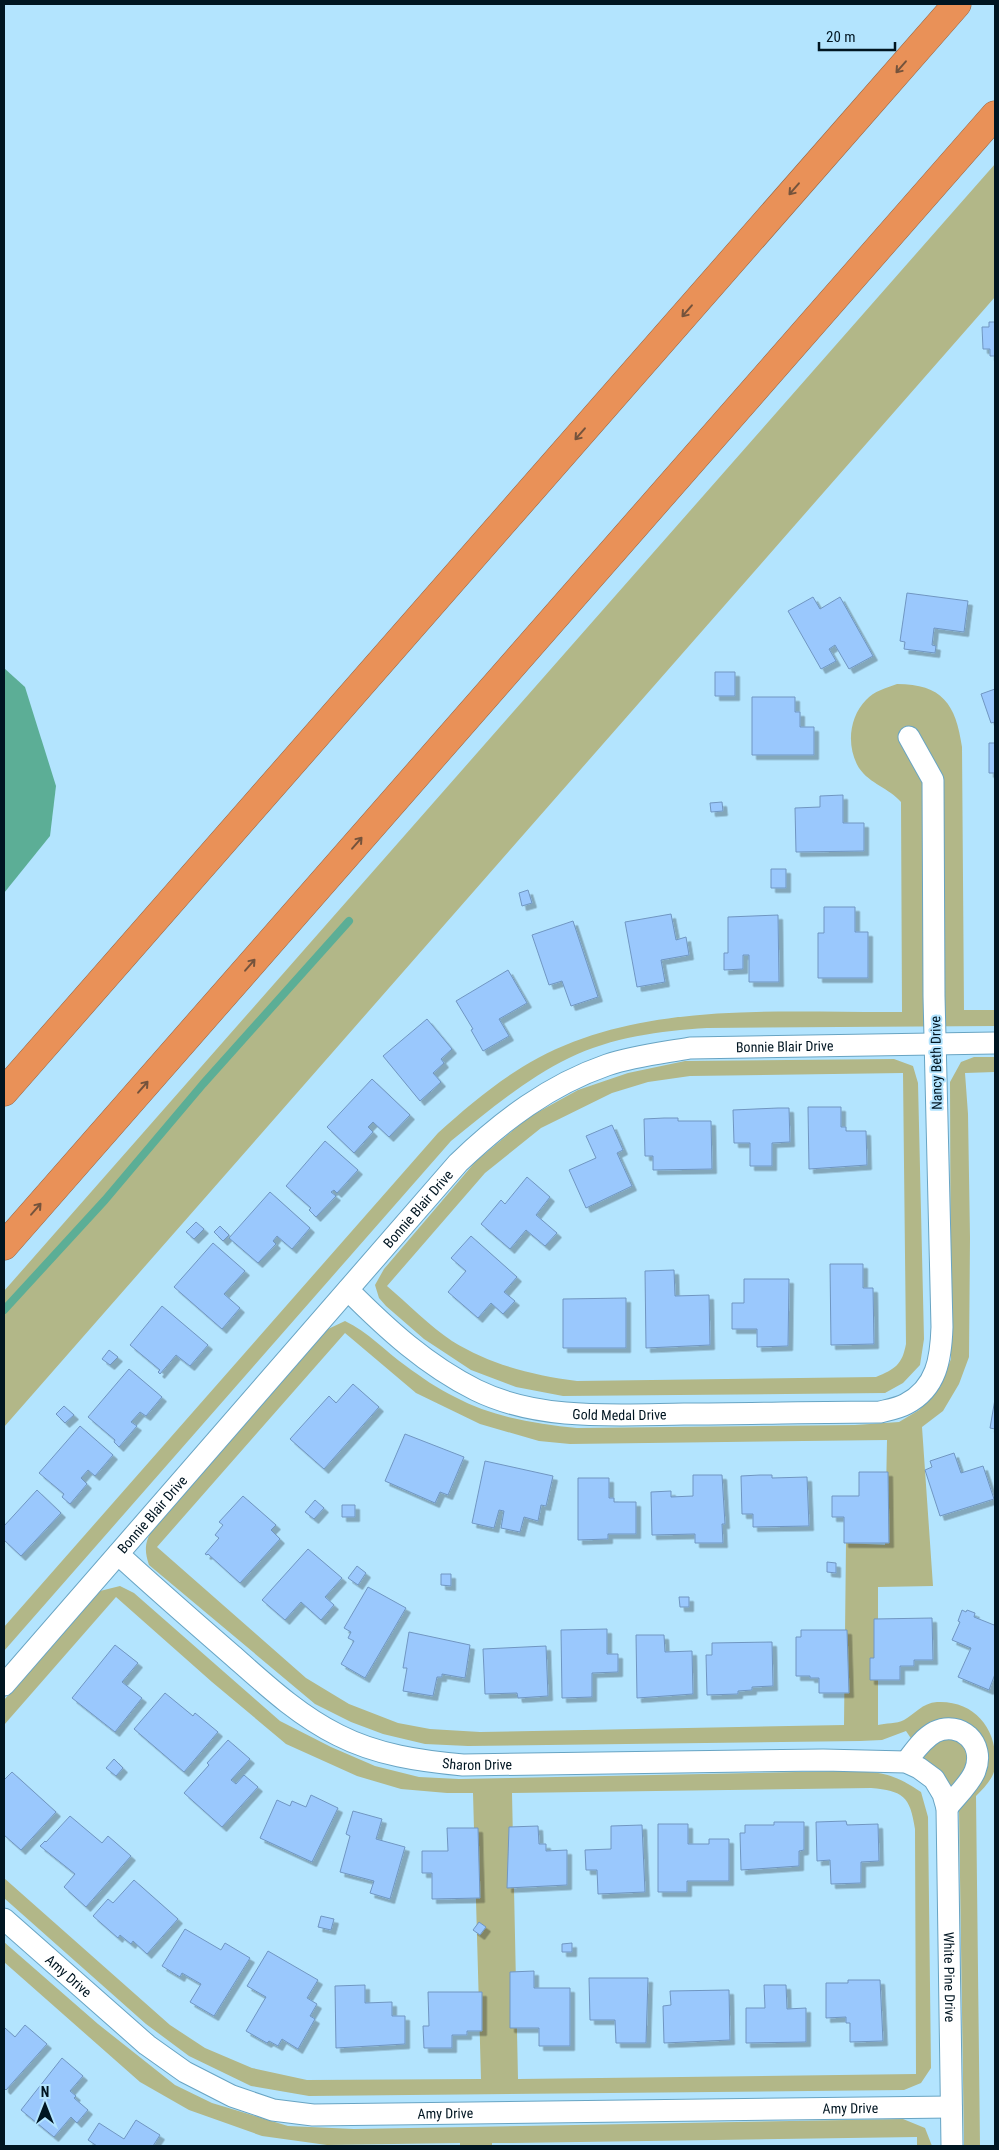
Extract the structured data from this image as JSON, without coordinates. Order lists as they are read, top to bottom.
{
  "streets": {
    "street": [
      "Bonnie Blair Drive",
      "Nancy Beth Drive",
      "Gold Medal Drive",
      "Sharon Drive",
      "Amy Drive",
      "White Pine Drive"
    ]
  },
  "crossings": [
    ["Bonnie Blair Drive", "Nancy Beth Drive"],
    ["Bonnie Blair Drive", "Gold Medal Drive"],
    ["Bonnie Blair Drive", "Sharon Drive"],
    ["Nancy Beth Drive", "Gold Medal Drive"],
    ["Sharon Drive", "White Pine Drive"],
    ["Amy Drive", "White Pine Drive"]
  ],
  "scale_bar": "20 m",
  "north": "top"
}
